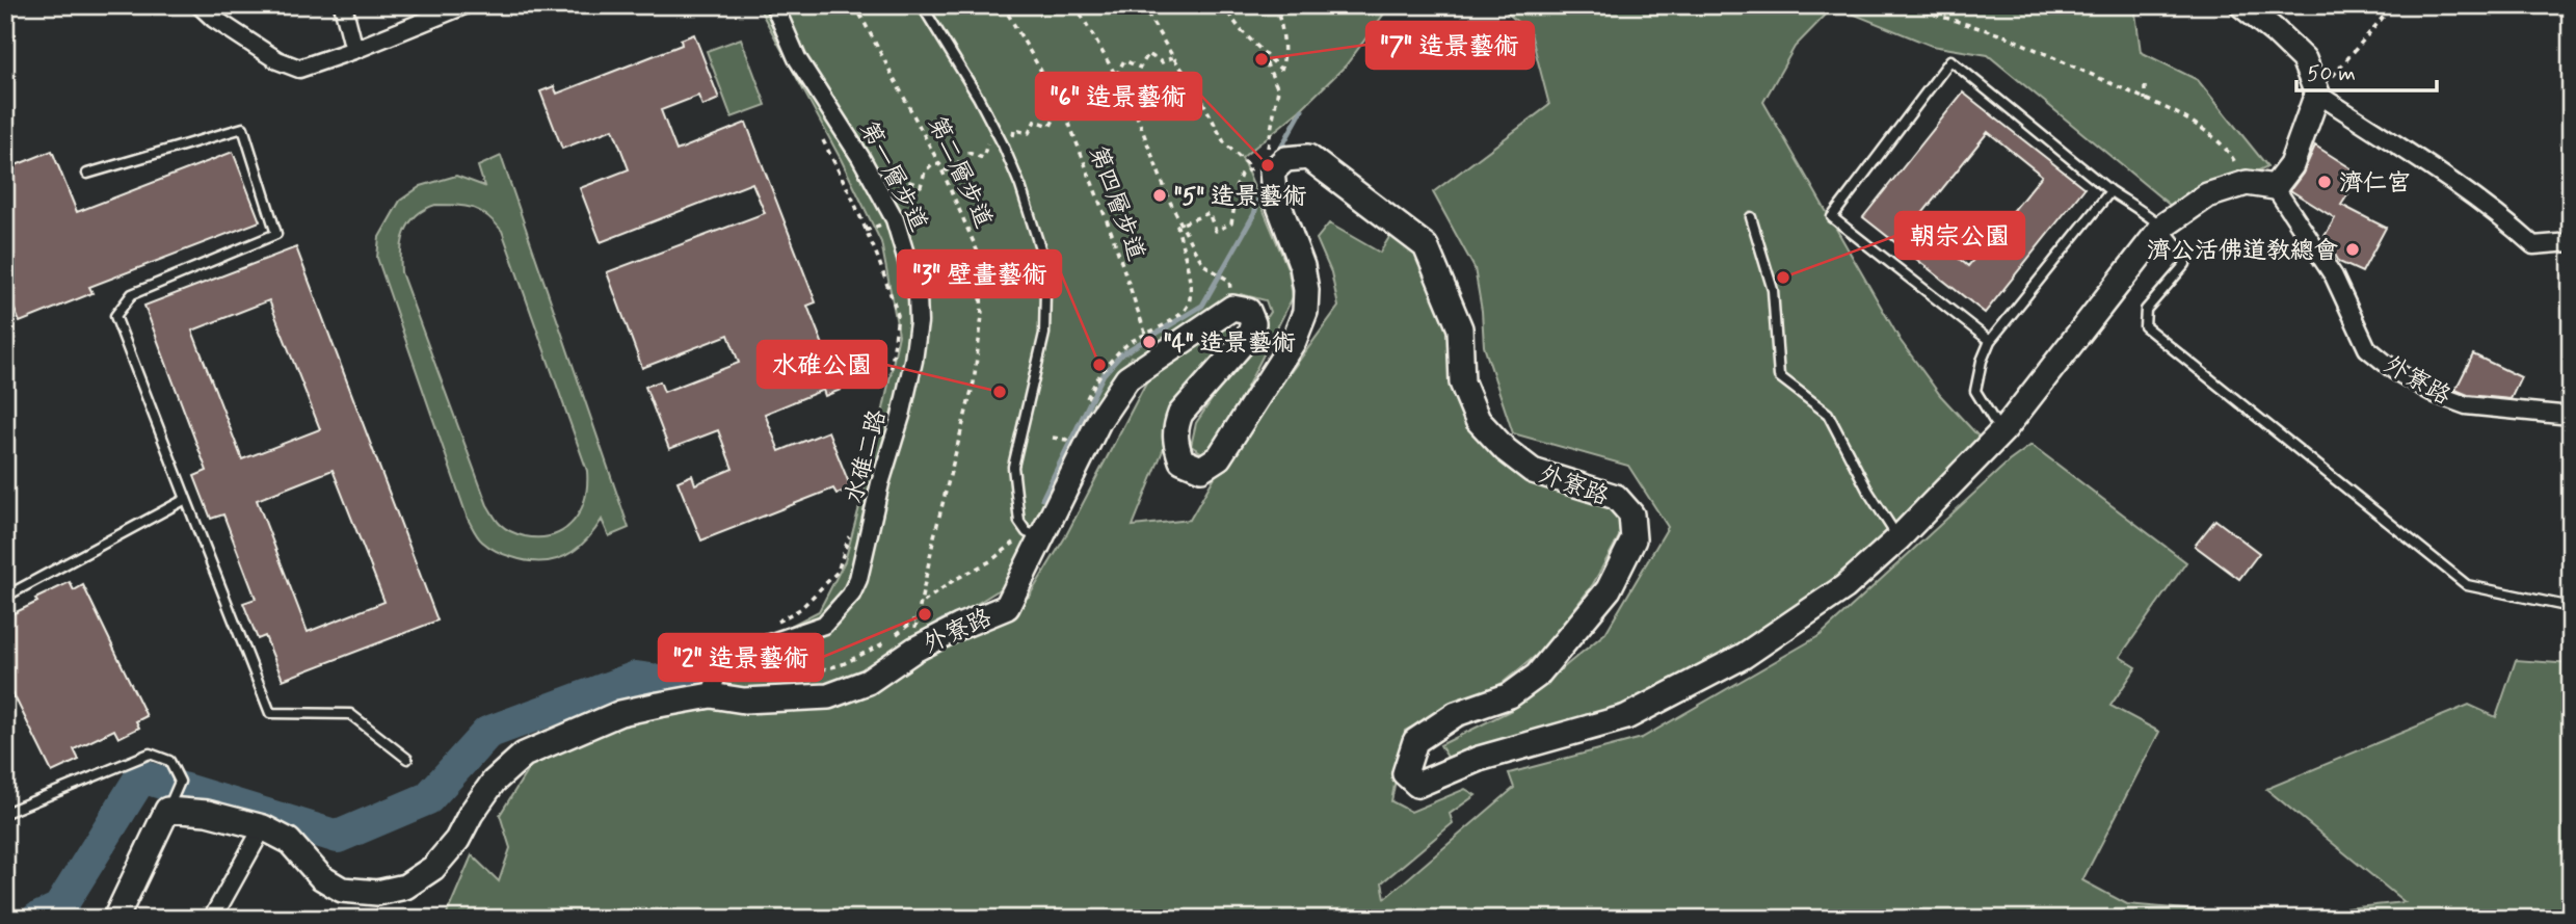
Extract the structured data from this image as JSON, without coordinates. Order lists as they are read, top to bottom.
{
  "streets": {
    "street": ["外寮路", "水碓二路"],
    "path": ["第二層步道", "第四層步道"]
  },
  "crossings": [
    ["第二層步道", "水碓二路"]
  ],
  "places": [
    "\"7\" 造景藝術",
    "\"6\" 造景藝術",
    "濟仁宮",
    "\"5\" 造景藝術",
    "濟公活佛道教總會",
    "朝宗公園",
    "\"4\" 造景藝術",
    "\"3\" 壁畫藝術",
    "水碓公園",
    "\"2\" 造景藝術"
  ],
  "scale_bar": "50 m"
}
